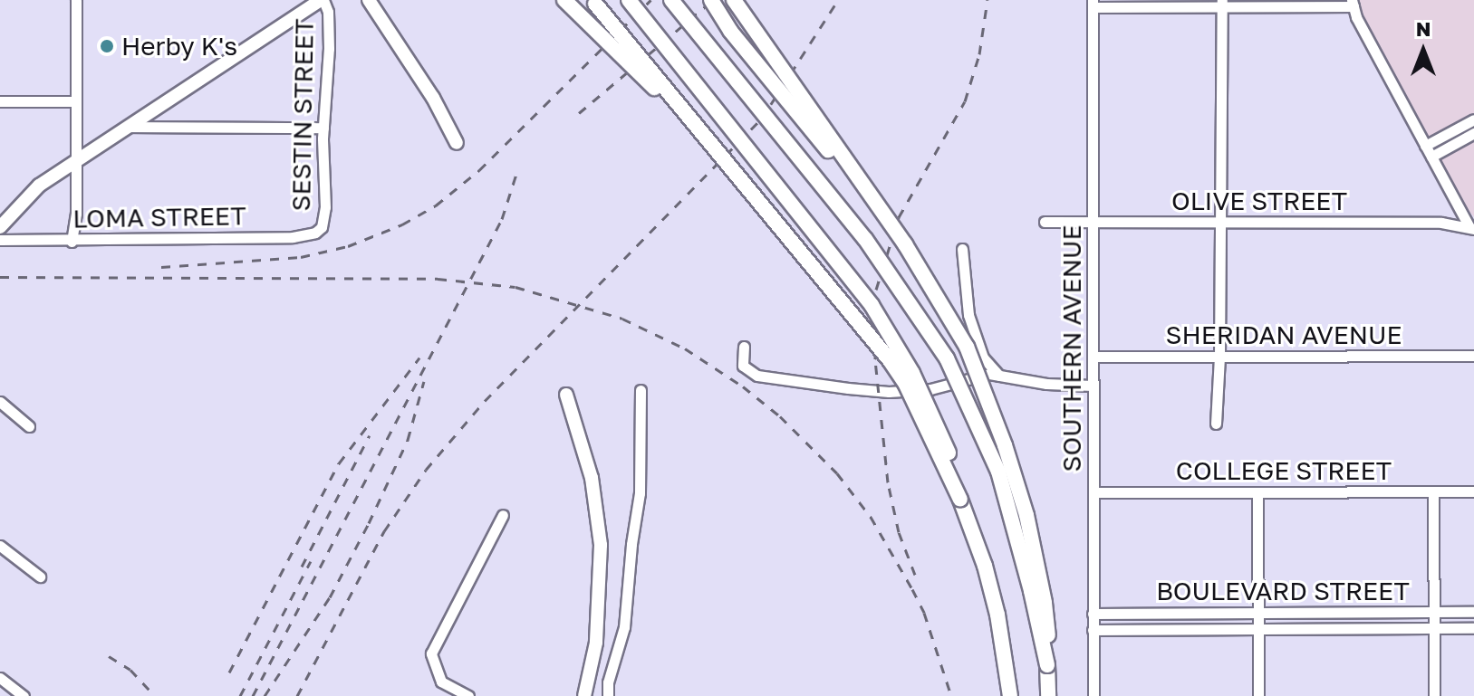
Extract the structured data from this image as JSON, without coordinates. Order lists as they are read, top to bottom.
{
  "streets": {
    "street": [
      "SESTIN STREET",
      "OLIVE STREET",
      "LOMA STREET",
      "SHERIDAN AVENUE",
      "SOUTHERN AVENUE",
      "COLLEGE STREET",
      "BOULEVARD STREET"
    ]
  },
  "crossings": [
    ["SESTIN STREET", "LOMA STREET"],
    ["OLIVE STREET", "SOUTHERN AVENUE"],
    ["SHERIDAN AVENUE", "SOUTHERN AVENUE"],
    ["SOUTHERN AVENUE", "COLLEGE STREET"],
    ["SOUTHERN AVENUE", "BOULEVARD STREET"]
  ],
  "places": ["Herby K's"],
  "north": "top"
}
